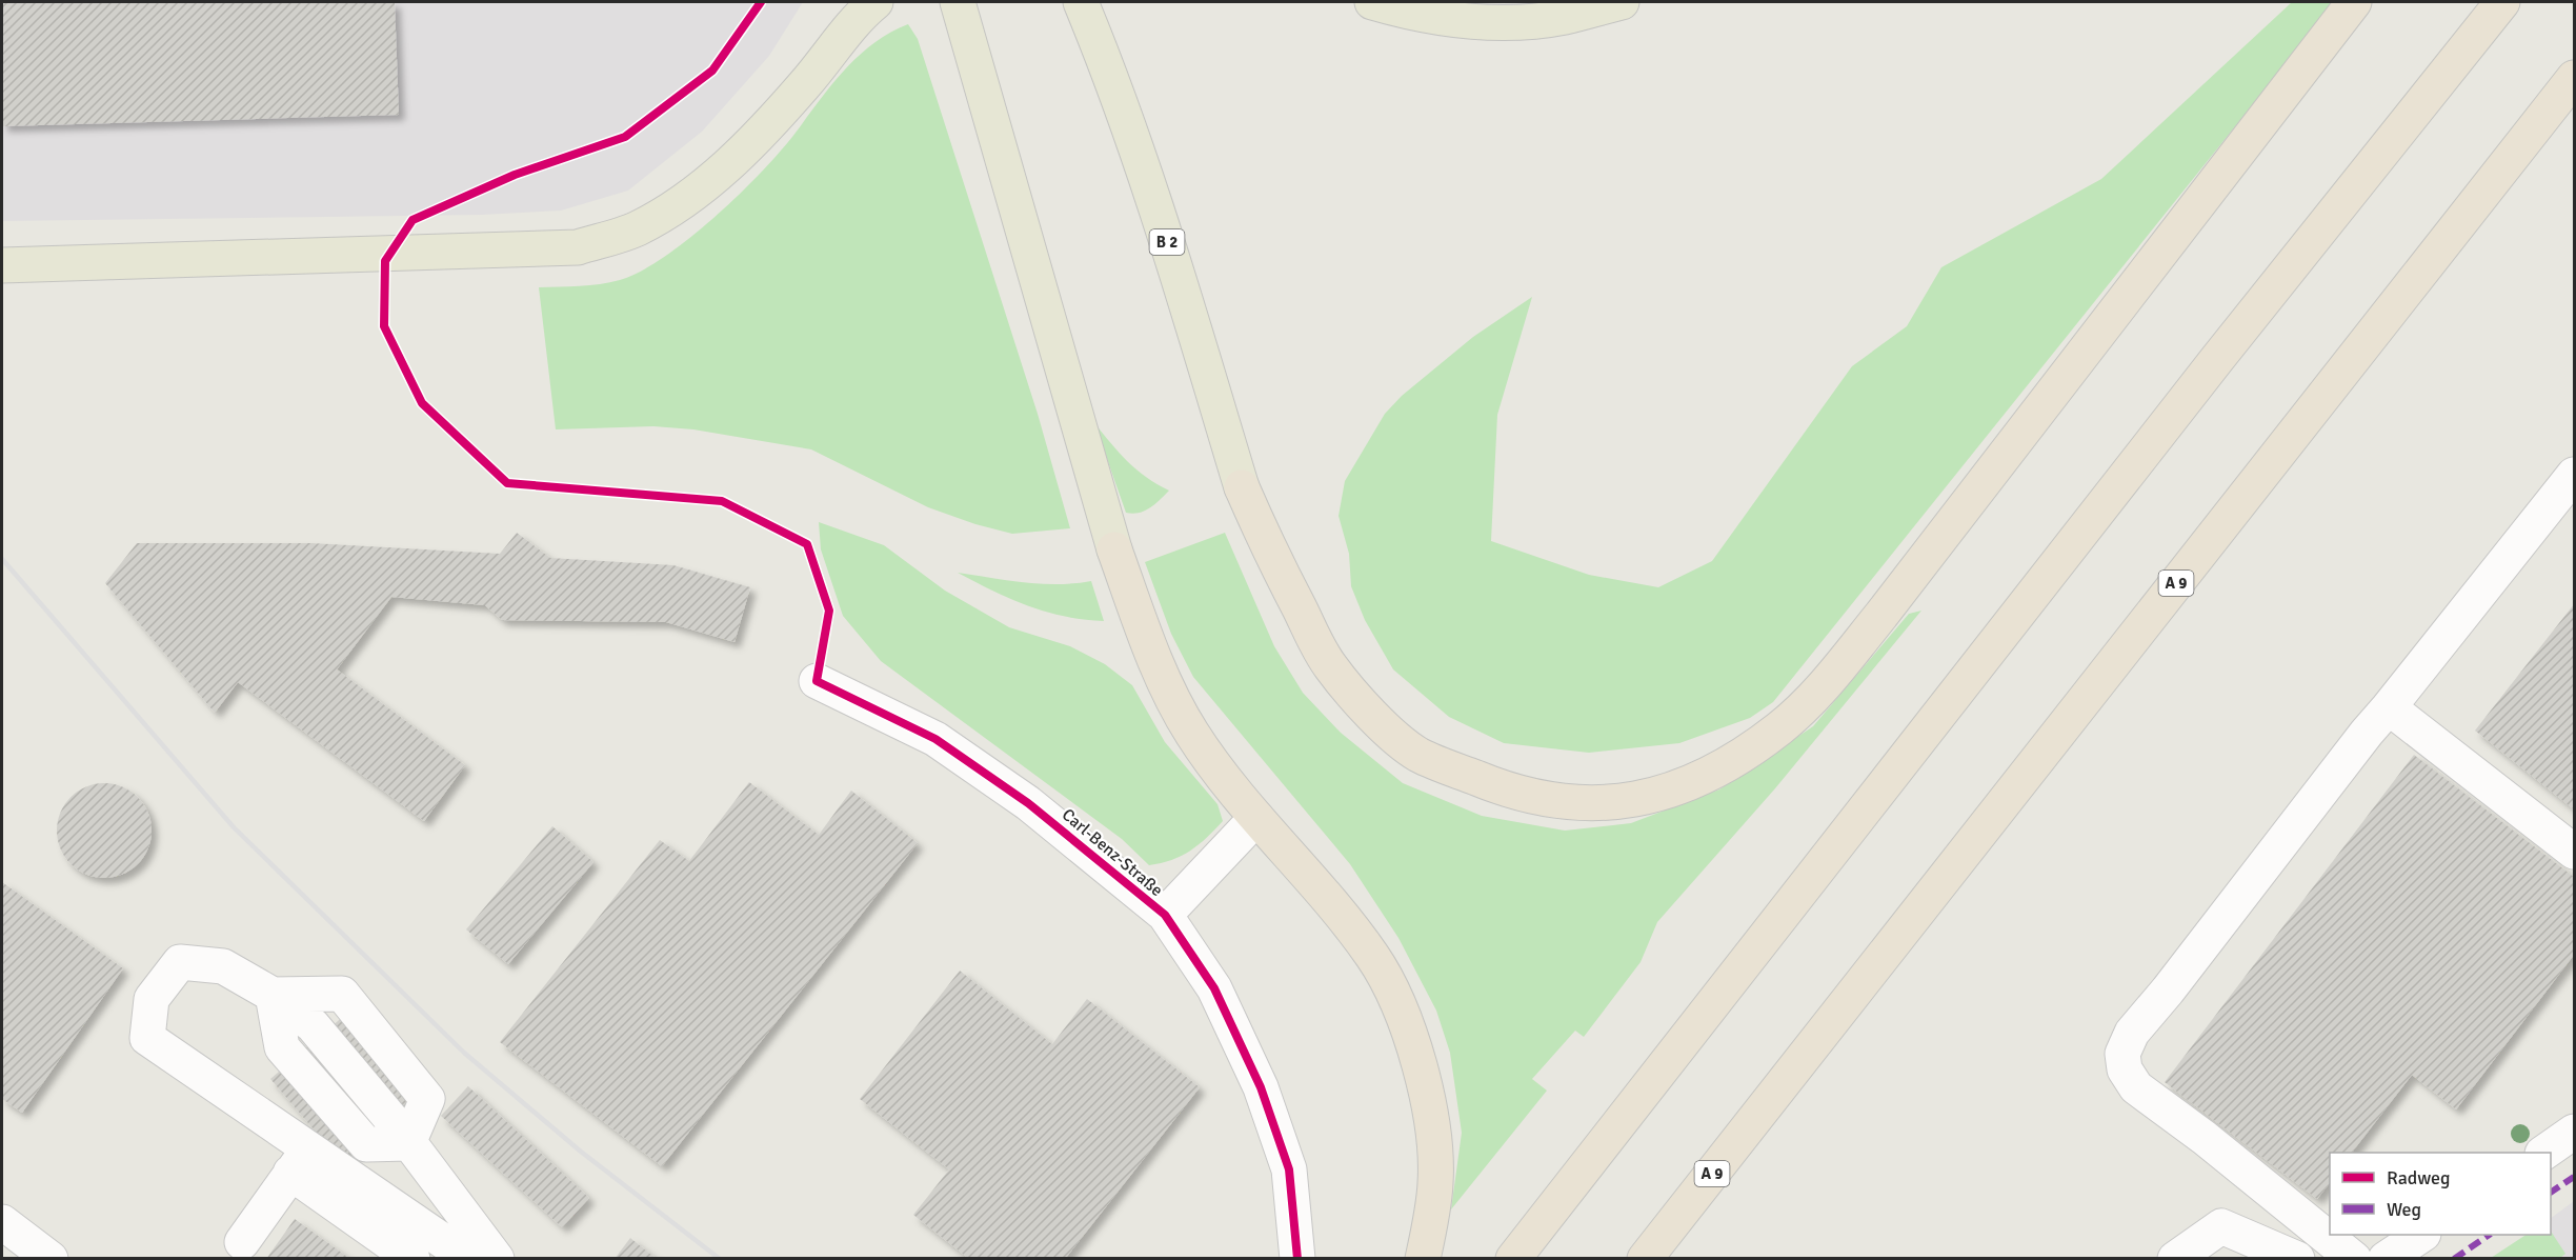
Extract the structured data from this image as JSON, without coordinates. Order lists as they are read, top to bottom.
{
  "streets": {
    "highway": ["A 9"],
    "main road": ["B 2"],
    "street": ["Carl-Benz-Straße"]
  },
  "legend": ["Radweg", "Weg"]
}
